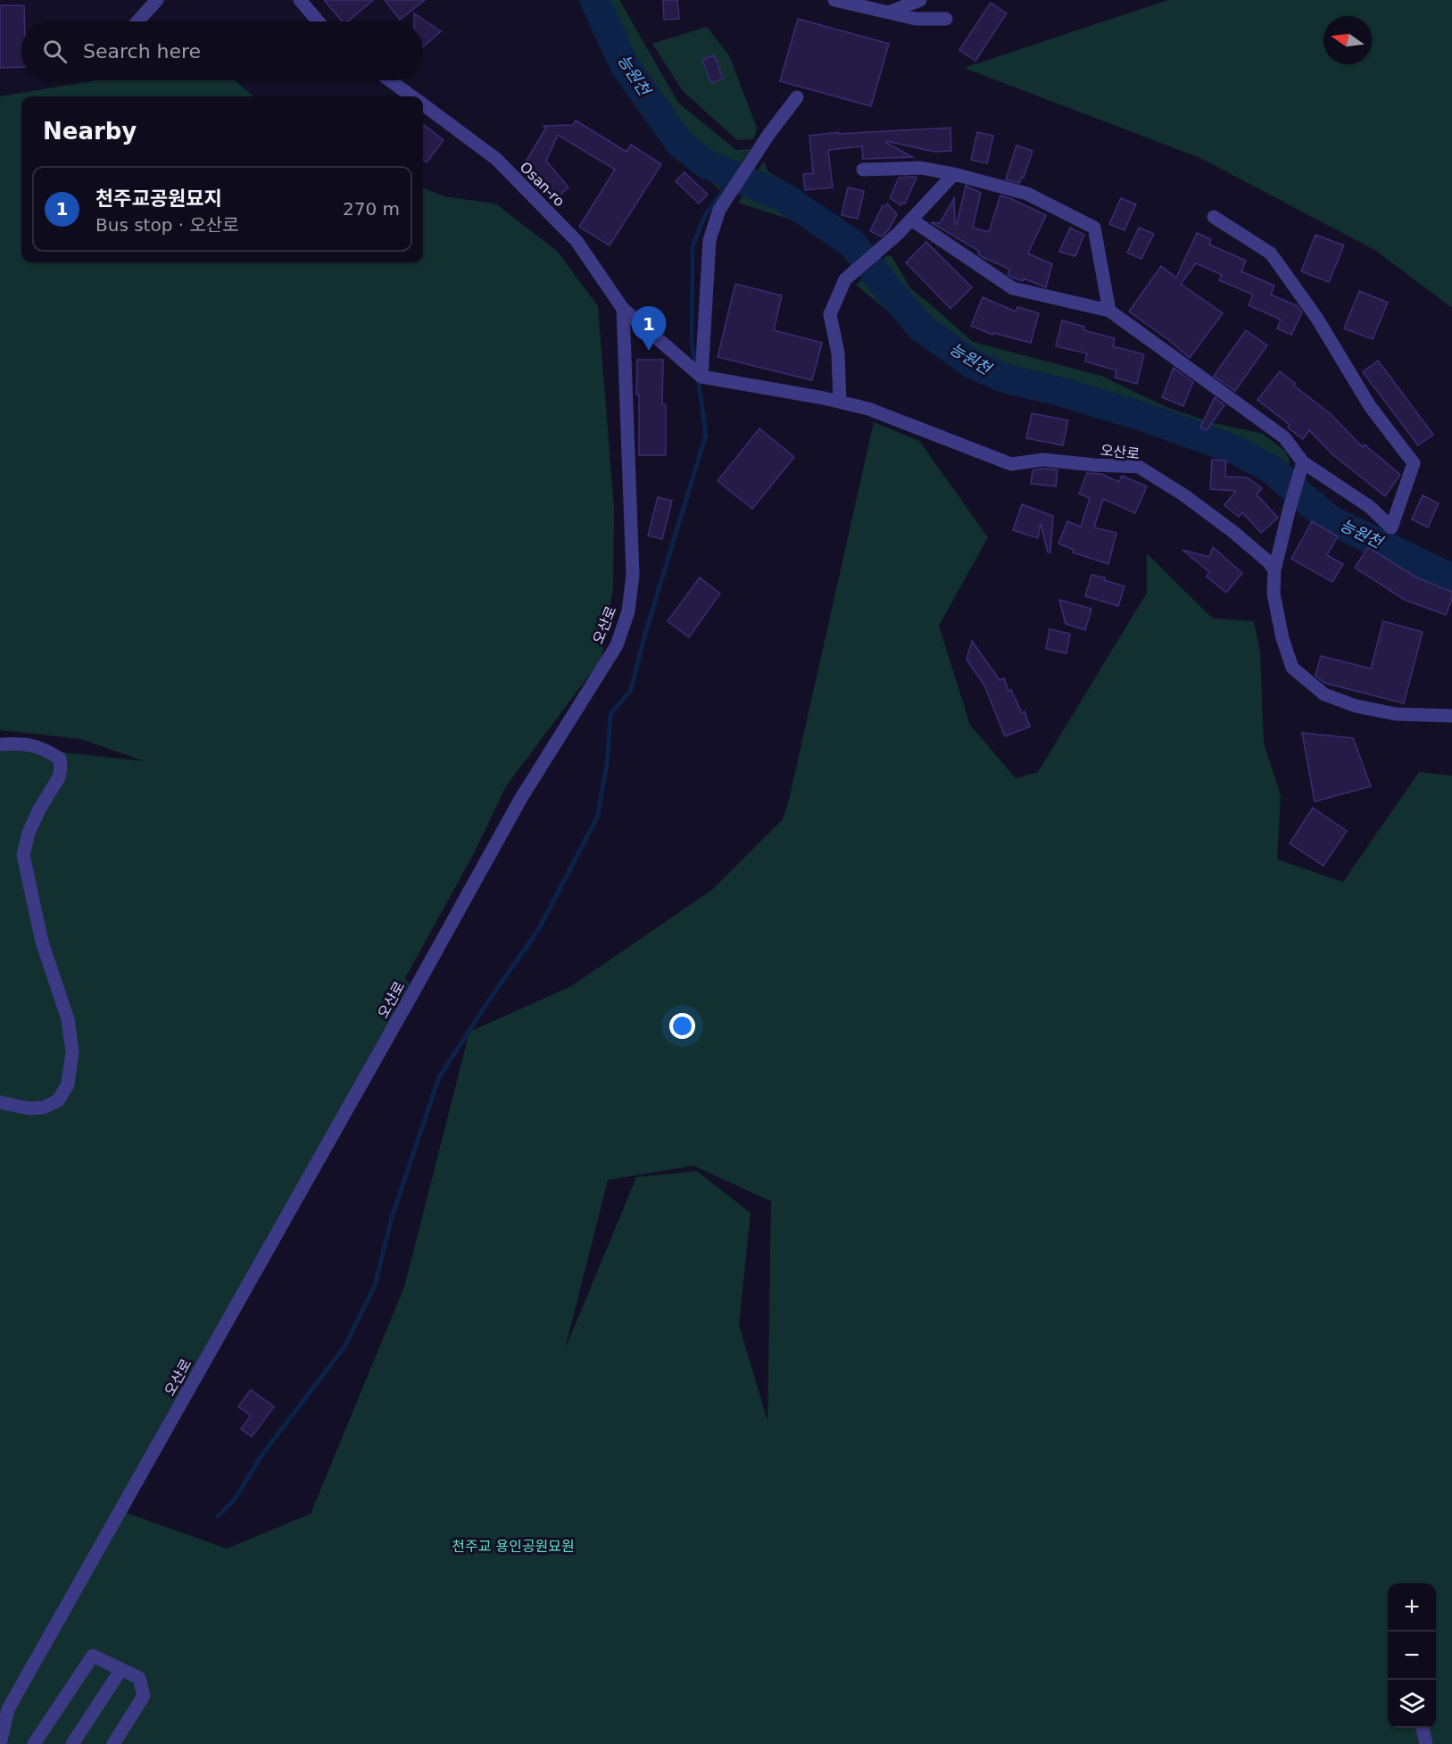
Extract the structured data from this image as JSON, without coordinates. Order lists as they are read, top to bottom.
{
  "streets": {
    "street": ["Osan-ro", "오산로"]
  },
  "crossings": [
    ["Osan-ro", "오산로"]
  ],
  "water": ["능원천"],
  "parks": ["천주교 용인공원묘원"],
  "north": "left",
  "page": {
    "search": "Search here",
    "heading": "Nearby",
    "list": [
      {
        "mark": "1",
        "name": "천주교공원묘지",
        "note": "Bus stop · 오산로",
        "value": "270 m"
      }
    ],
    "pins": "1",
    "map_buttons": ["+", "−"]
  }
}
